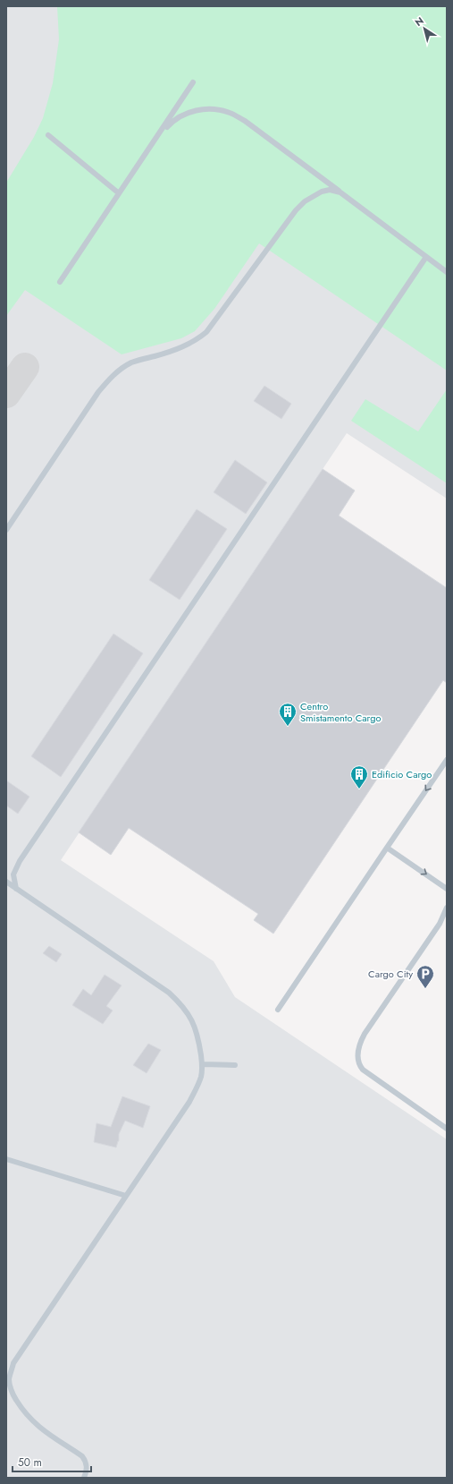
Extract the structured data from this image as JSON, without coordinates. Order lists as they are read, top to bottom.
{
  "places": {
    "building": ["Centro Smistamento Cargo", "Edificio Cargo"],
    "parking": ["Cargo City"]
  },
  "scale_bar": "50 m",
  "north": "top left"
}
